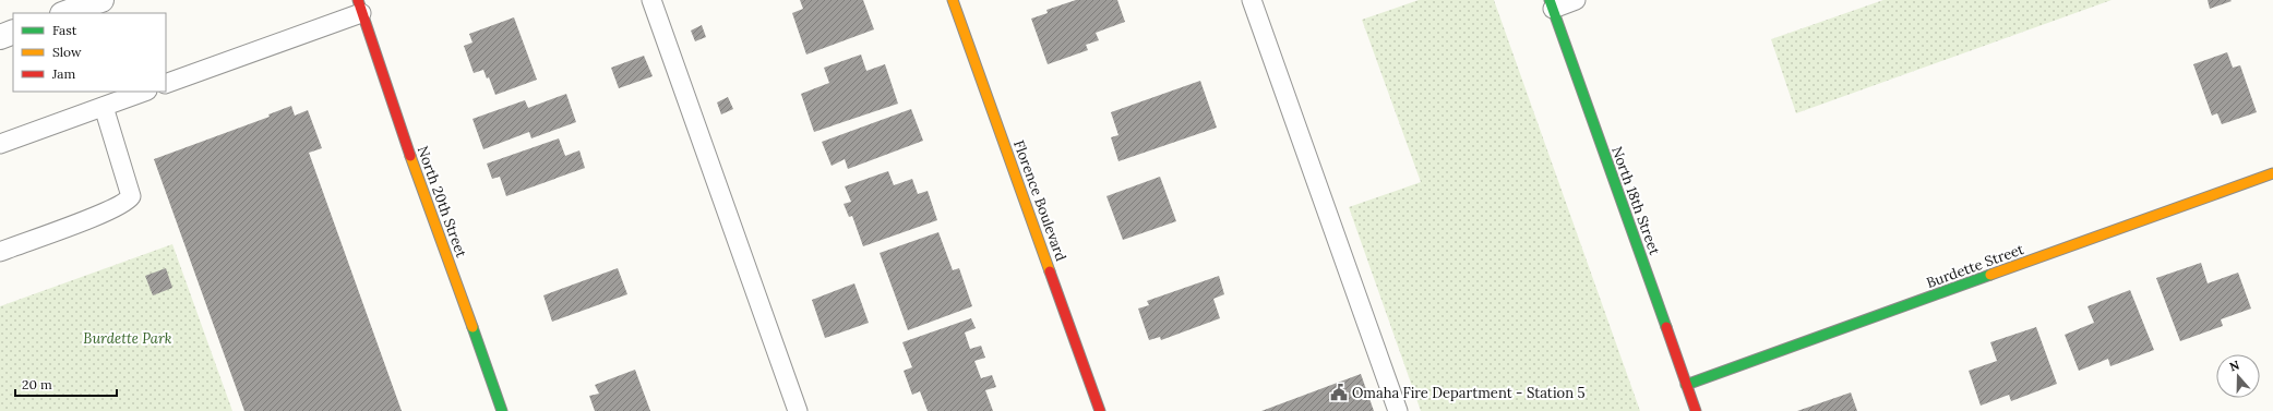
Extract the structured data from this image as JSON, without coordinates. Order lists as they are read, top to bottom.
{
  "streets": {
    "street": [
      "Florence Boulevard",
      "North 18th Street",
      "North 20th Street",
      "Burdette Street"
    ]
  },
  "crossings": [
    ["North 18th Street", "Burdette Street"]
  ],
  "parks": ["Burdette Park"],
  "places": {
    "public building": ["Omaha Fire Department - Station 5"]
  },
  "legend": ["Fast", "Slow", "Jam"],
  "scale_bar": "20 m",
  "north": "top"
}
